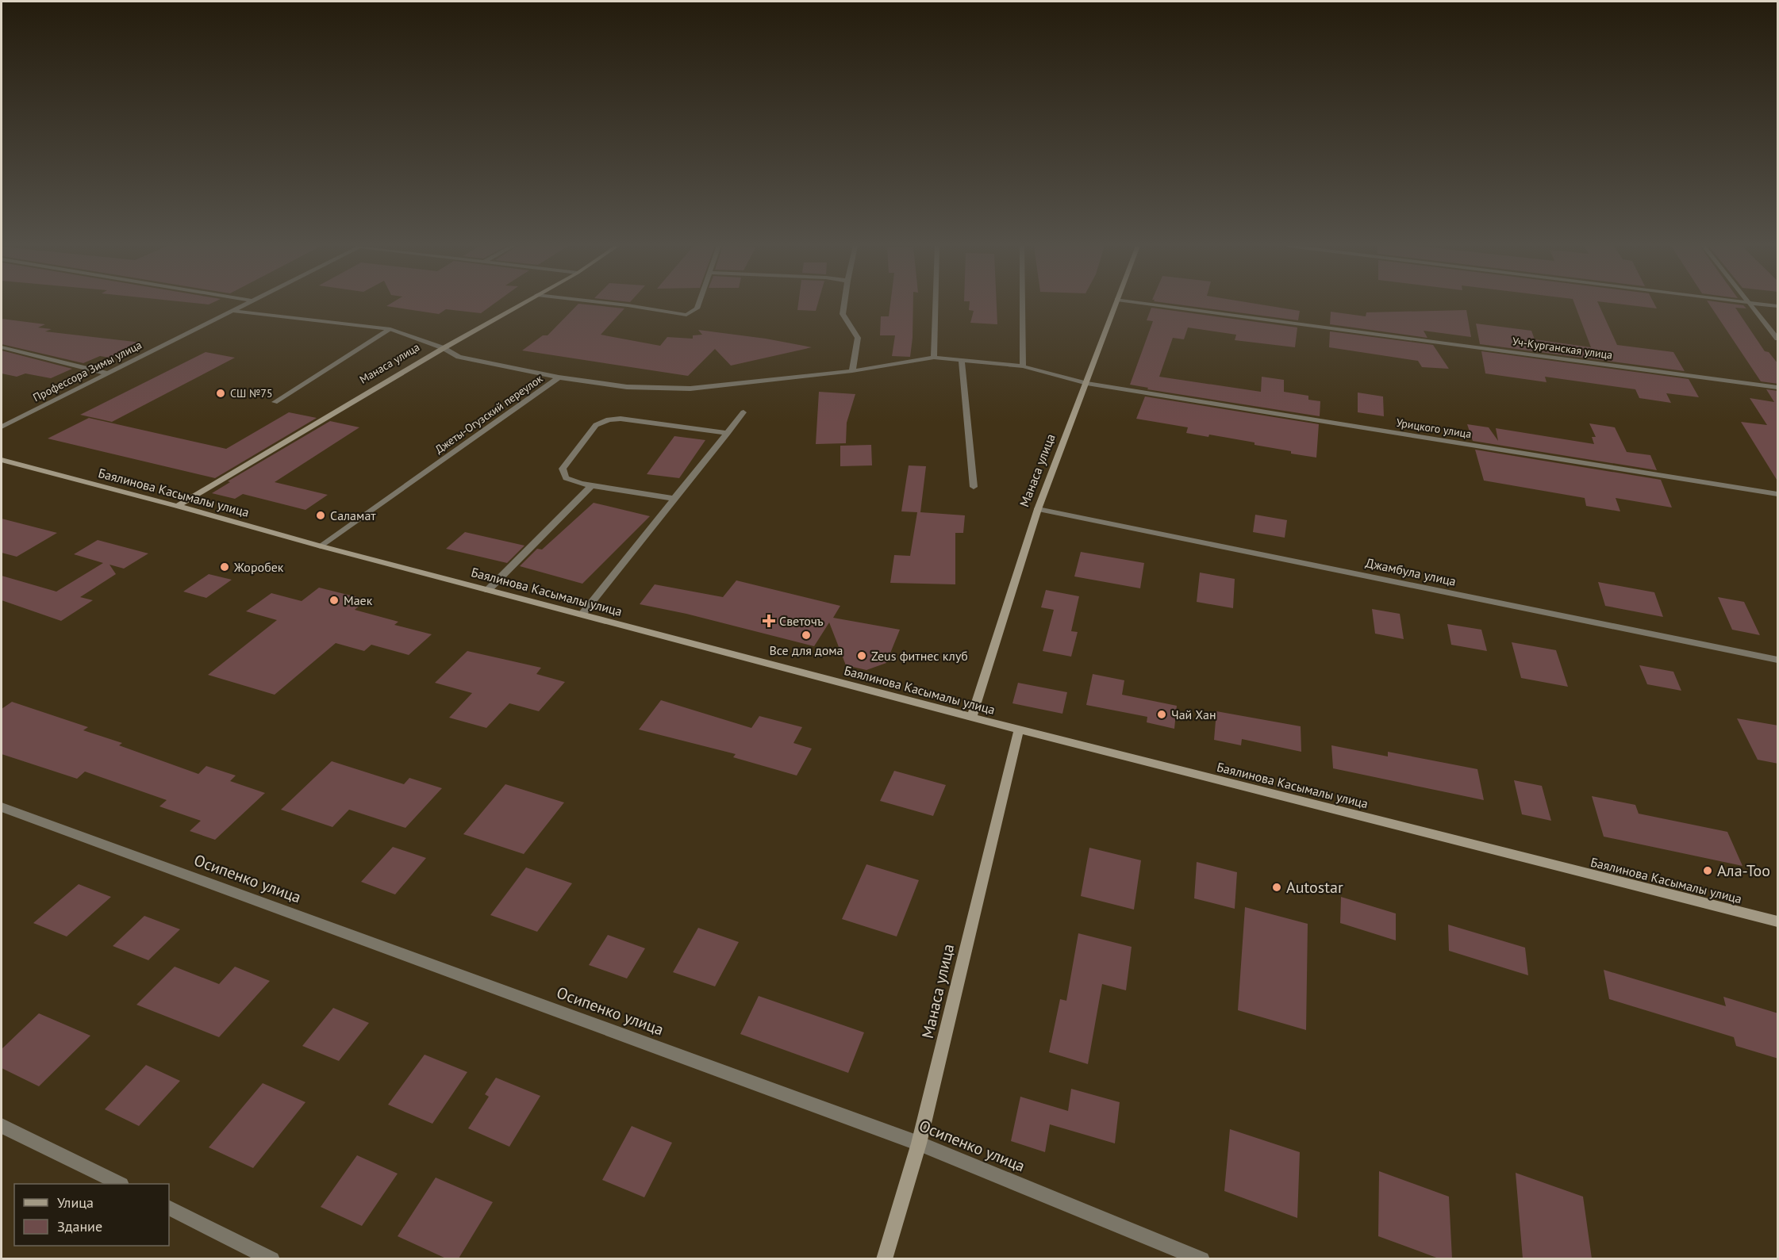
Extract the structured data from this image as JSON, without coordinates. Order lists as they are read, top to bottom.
{
  "streets": {
    "street": [
      "Уч-Курганская улица",
      "Манаса улица",
      "Профессора Зимы улица",
      "Джеты-Огузский переулок",
      "Урицкого улица",
      "Баялинова Касымалы улица",
      "Джамбула улица",
      "Осипенко улица"
    ]
  },
  "crossings": [
    ["Манаса улица", "Джеты-Огузский переулок"],
    ["Манаса улица", "Урицкого улица"],
    ["Манаса улица", "Баялинова Касымалы улица"],
    ["Манаса улица", "Джамбула улица"],
    ["Манаса улица", "Осипенко улица"],
    ["Профессора Зимы улица", "Джеты-Огузский переулок"],
    ["Джеты-Огузский переулок", "Баялинова Касымалы улица"]
  ],
  "places": {
    "other": [
      "СШ №75",
      "Саламат",
      "Жоробек",
      "Маек",
      "Все для дома",
      "Zeus фитнес клуб",
      "Чай Хан",
      "Ала-Тоо",
      "Autostar"
    ],
    "health": ["Светочъ"]
  },
  "legend": ["Улица", "Здание"]
}
